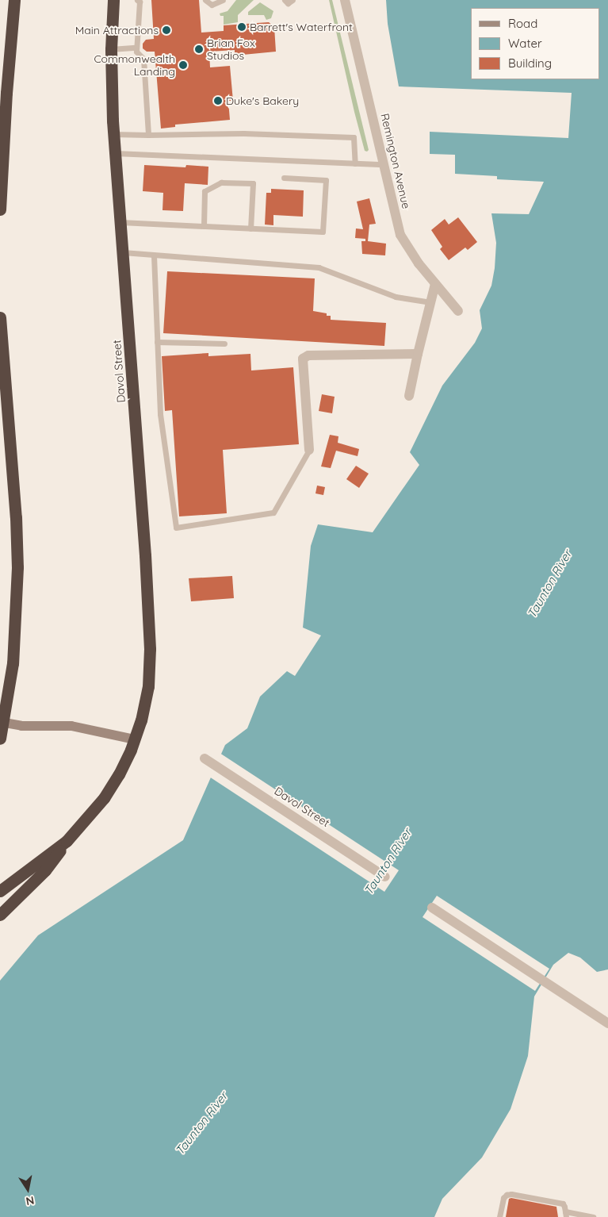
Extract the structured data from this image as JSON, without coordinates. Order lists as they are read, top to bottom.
{
  "streets": {
    "highway": ["Davol Street"],
    "street": ["Remington Avenue"]
  },
  "water": ["Taunton River"],
  "places": [
    "Barrett's Waterfront",
    "Main Attractions",
    "Brian Fox Studios",
    "Commonwealth Landing",
    "Duke's Bakery"
  ],
  "legend": ["Road", "Water", "Building"],
  "north": "bottom"
}
